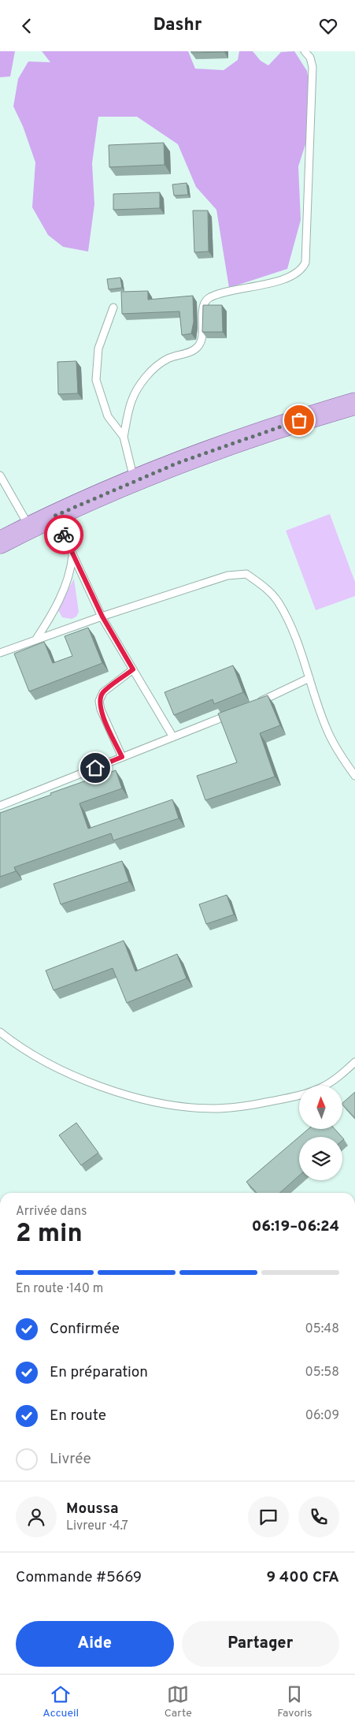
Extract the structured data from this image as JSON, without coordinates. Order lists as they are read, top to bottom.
{
  "north": "top",
  "page": {
    "header": "Dashr",
    "heading": ["2 min", "Arrivée dans", "06:19–06:24"],
    "panel": [
      "Moussa",
      "Livreur · 4.7",
      "Commande #5669",
      "9 400 CFA"
    ],
    "bar": "En route · 140 m",
    "list": [
      ["Confirmée", "05:48"],
      ["En préparation", "05:58"],
      ["En route", "06:09"],
      "Livrée"
    ],
    "buttons": ["Aide", "Partager"],
    "tabs": ["Accueil", "Carte", "Favoris"]
  }
}
